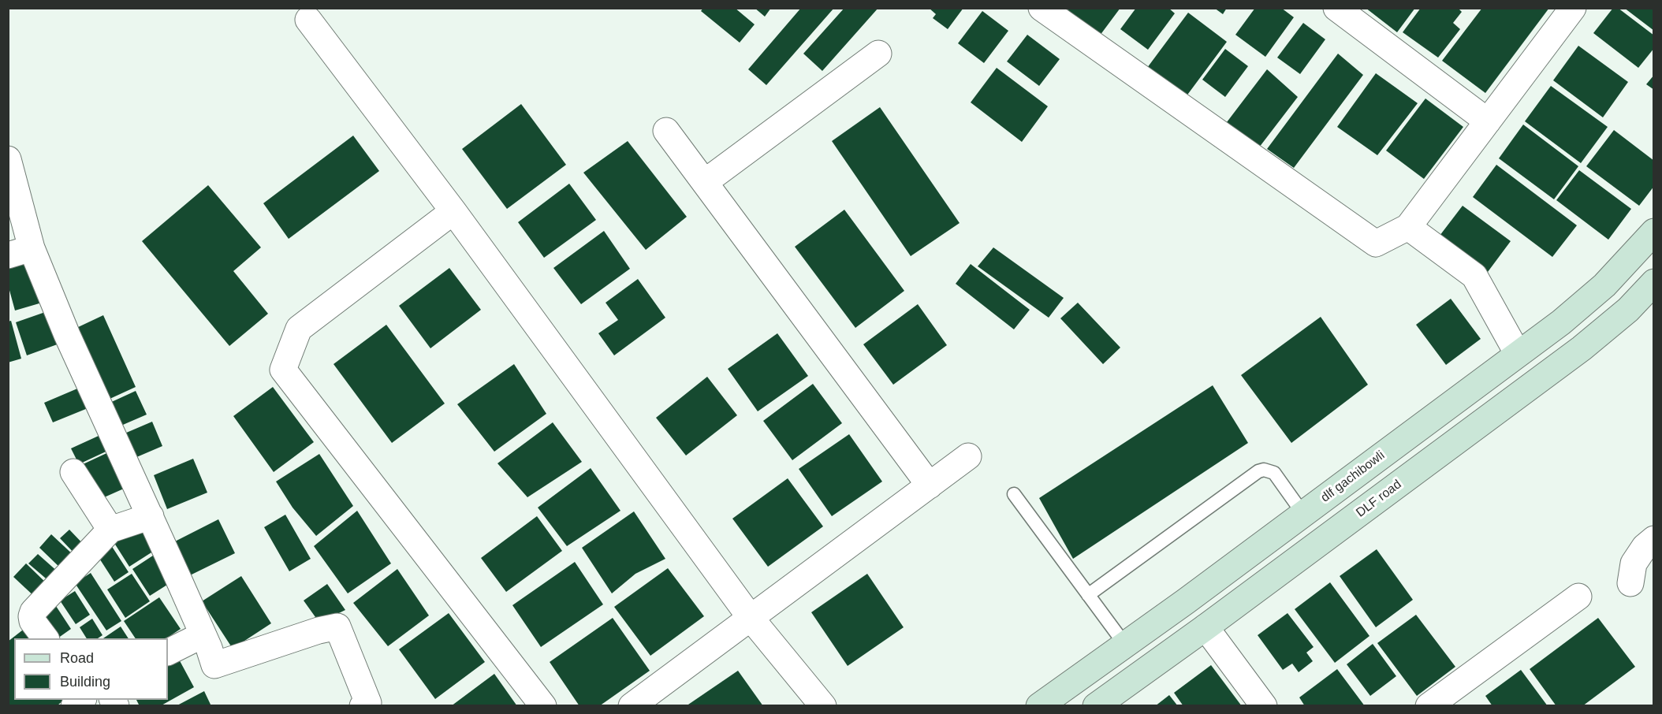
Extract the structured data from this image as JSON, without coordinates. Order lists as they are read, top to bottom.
{
  "streets": {
    "main road": ["dlf gachibowli", "DLF road"]
  },
  "legend": ["Road", "Building"]
}
